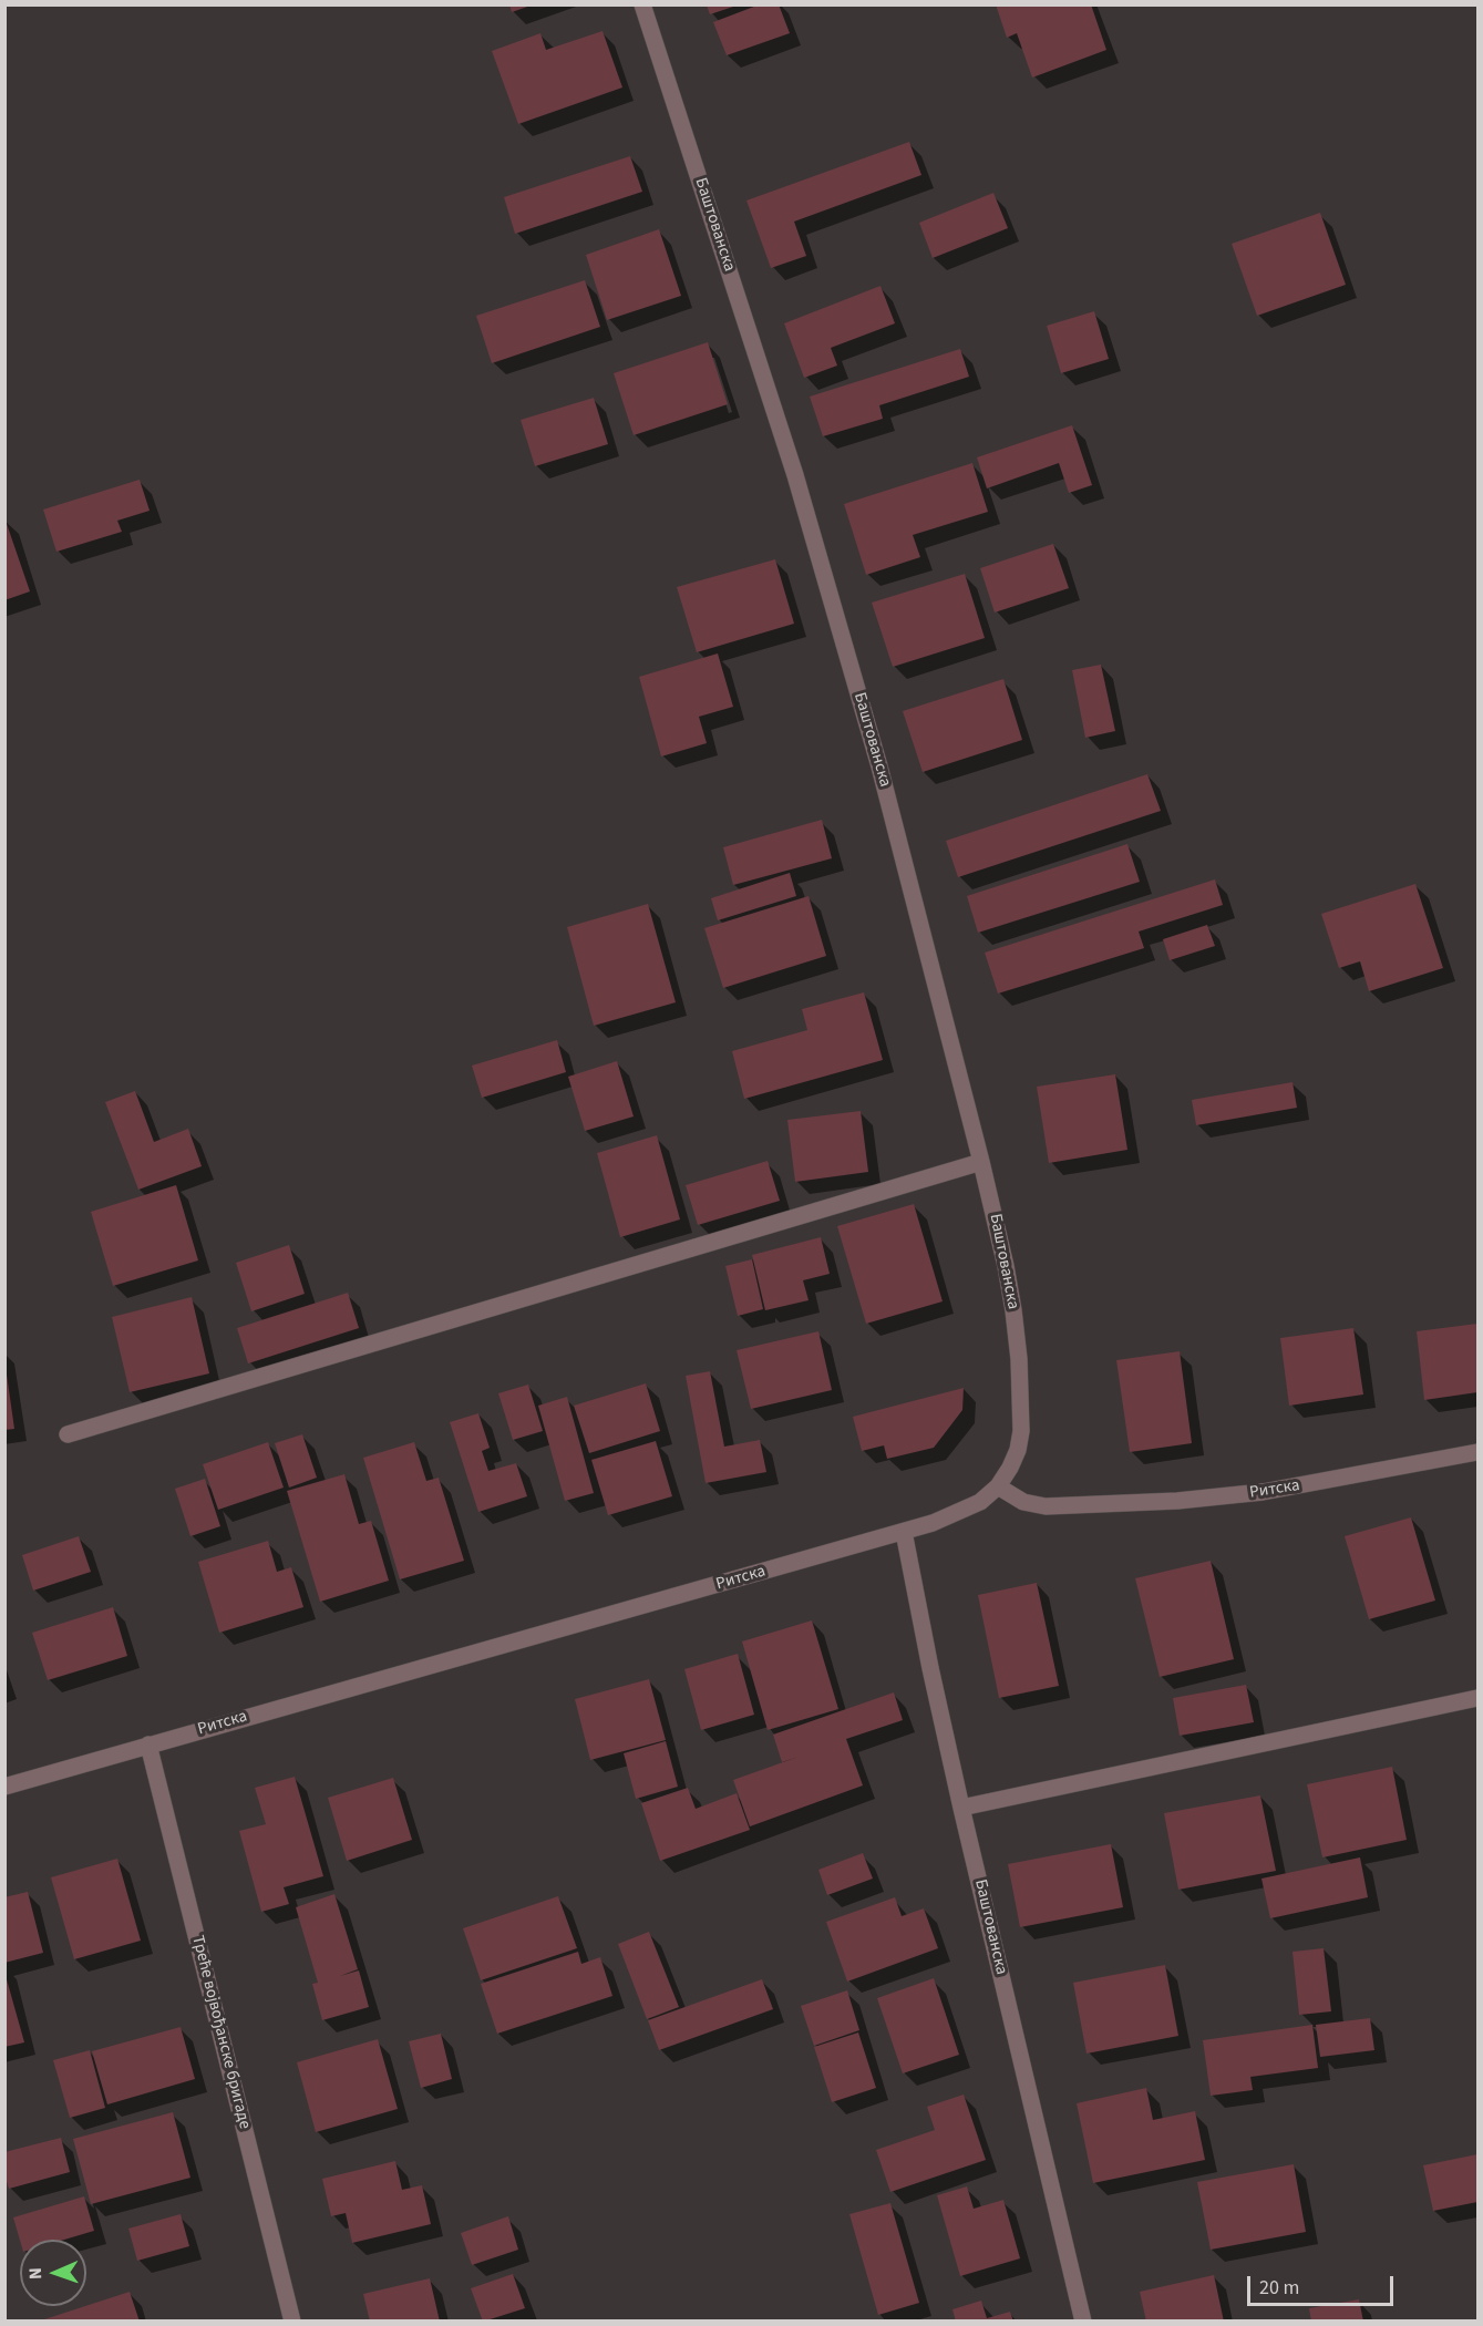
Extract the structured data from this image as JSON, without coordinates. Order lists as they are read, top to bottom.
{
  "streets": {
    "street": ["Баштованска", "Ритска", "Треће војвођанске бригаде"]
  },
  "crossings": [
    ["Баштованска", "Ритска"],
    ["Ритска", "Треће војвођанске бригаде"]
  ],
  "scale_bar": "20 m",
  "north": "left"
}
